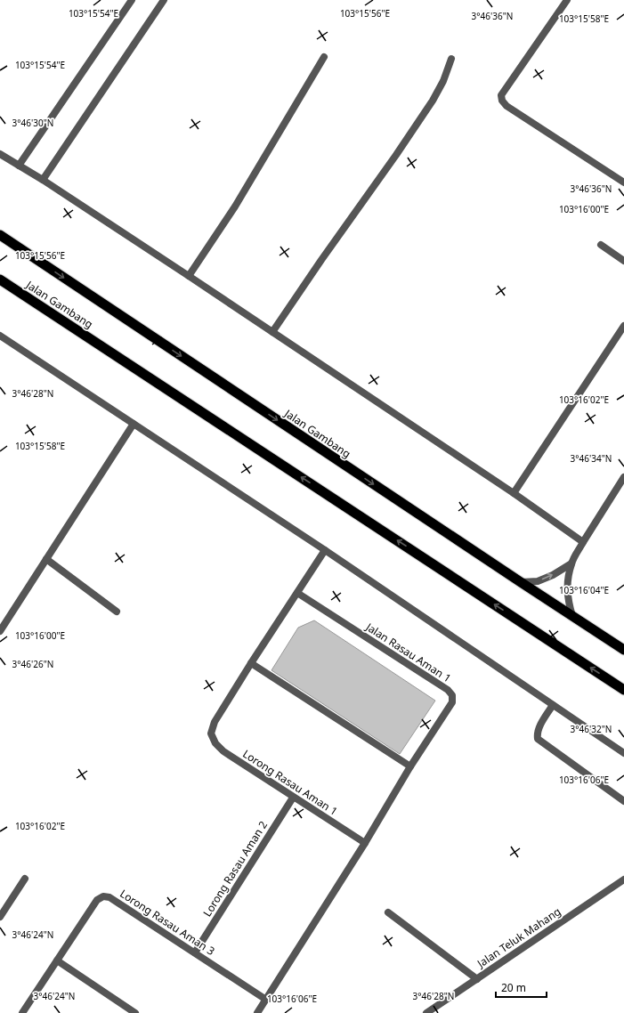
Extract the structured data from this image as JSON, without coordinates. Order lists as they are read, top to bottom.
{
  "streets": {
    "highway": ["Jalan Gambang"],
    "street": [
      "Jalan Rasau Aman 1",
      "Lorong Rasau Aman 1",
      "Lorong Rasau Aman 2",
      "Lorong Rasau Aman 3",
      "Jalan Teluk Mahang"
    ]
  },
  "crossings": [
    ["Jalan Rasau Aman 1", "Lorong Rasau Aman 1"],
    ["Jalan Rasau Aman 1", "Lorong Rasau Aman 3"],
    ["Lorong Rasau Aman 1", "Lorong Rasau Aman 2"],
    ["Lorong Rasau Aman 2", "Lorong Rasau Aman 3"]
  ],
  "scale_bar": "20 m",
  "coordinates": [
    "103°15'54\"E",
    "103°15'56\"E",
    "3°46'36\"N",
    "103°15'58\"E",
    "3°46'30\"N",
    "103°16'00\"E",
    "3°46'28\"N",
    "103°16'02\"E",
    "3°46'34\"N",
    "103°16'04\"E",
    "3°46'26\"N",
    "3°46'32\"N",
    "103°16'06\"E",
    "3°46'24\"N"
  ]
}
